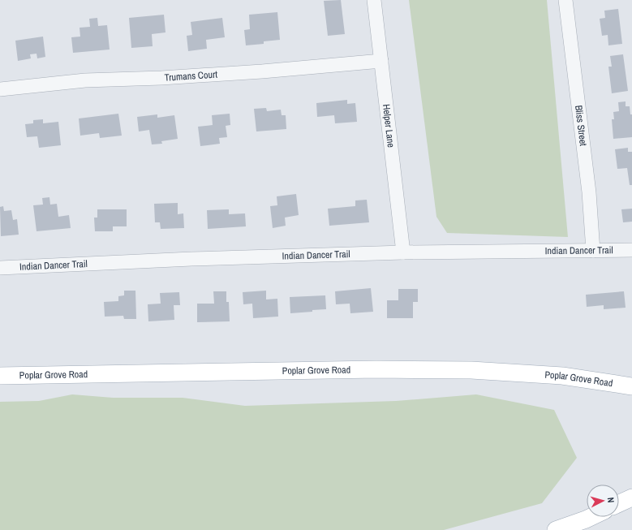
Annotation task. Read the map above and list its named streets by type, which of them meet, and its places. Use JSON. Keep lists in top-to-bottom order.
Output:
{
  "streets": {
    "main road": ["Poplar Grove Road"],
    "street": [
      "Trumans Court",
      "Bliss Street",
      "Helper Lane",
      "Indian Dancer Trail"
    ]
  },
  "crossings": [
    ["Trumans Court", "Helper Lane"],
    ["Bliss Street", "Indian Dancer Trail"],
    ["Helper Lane", "Indian Dancer Trail"]
  ],
  "north": "right"
}
